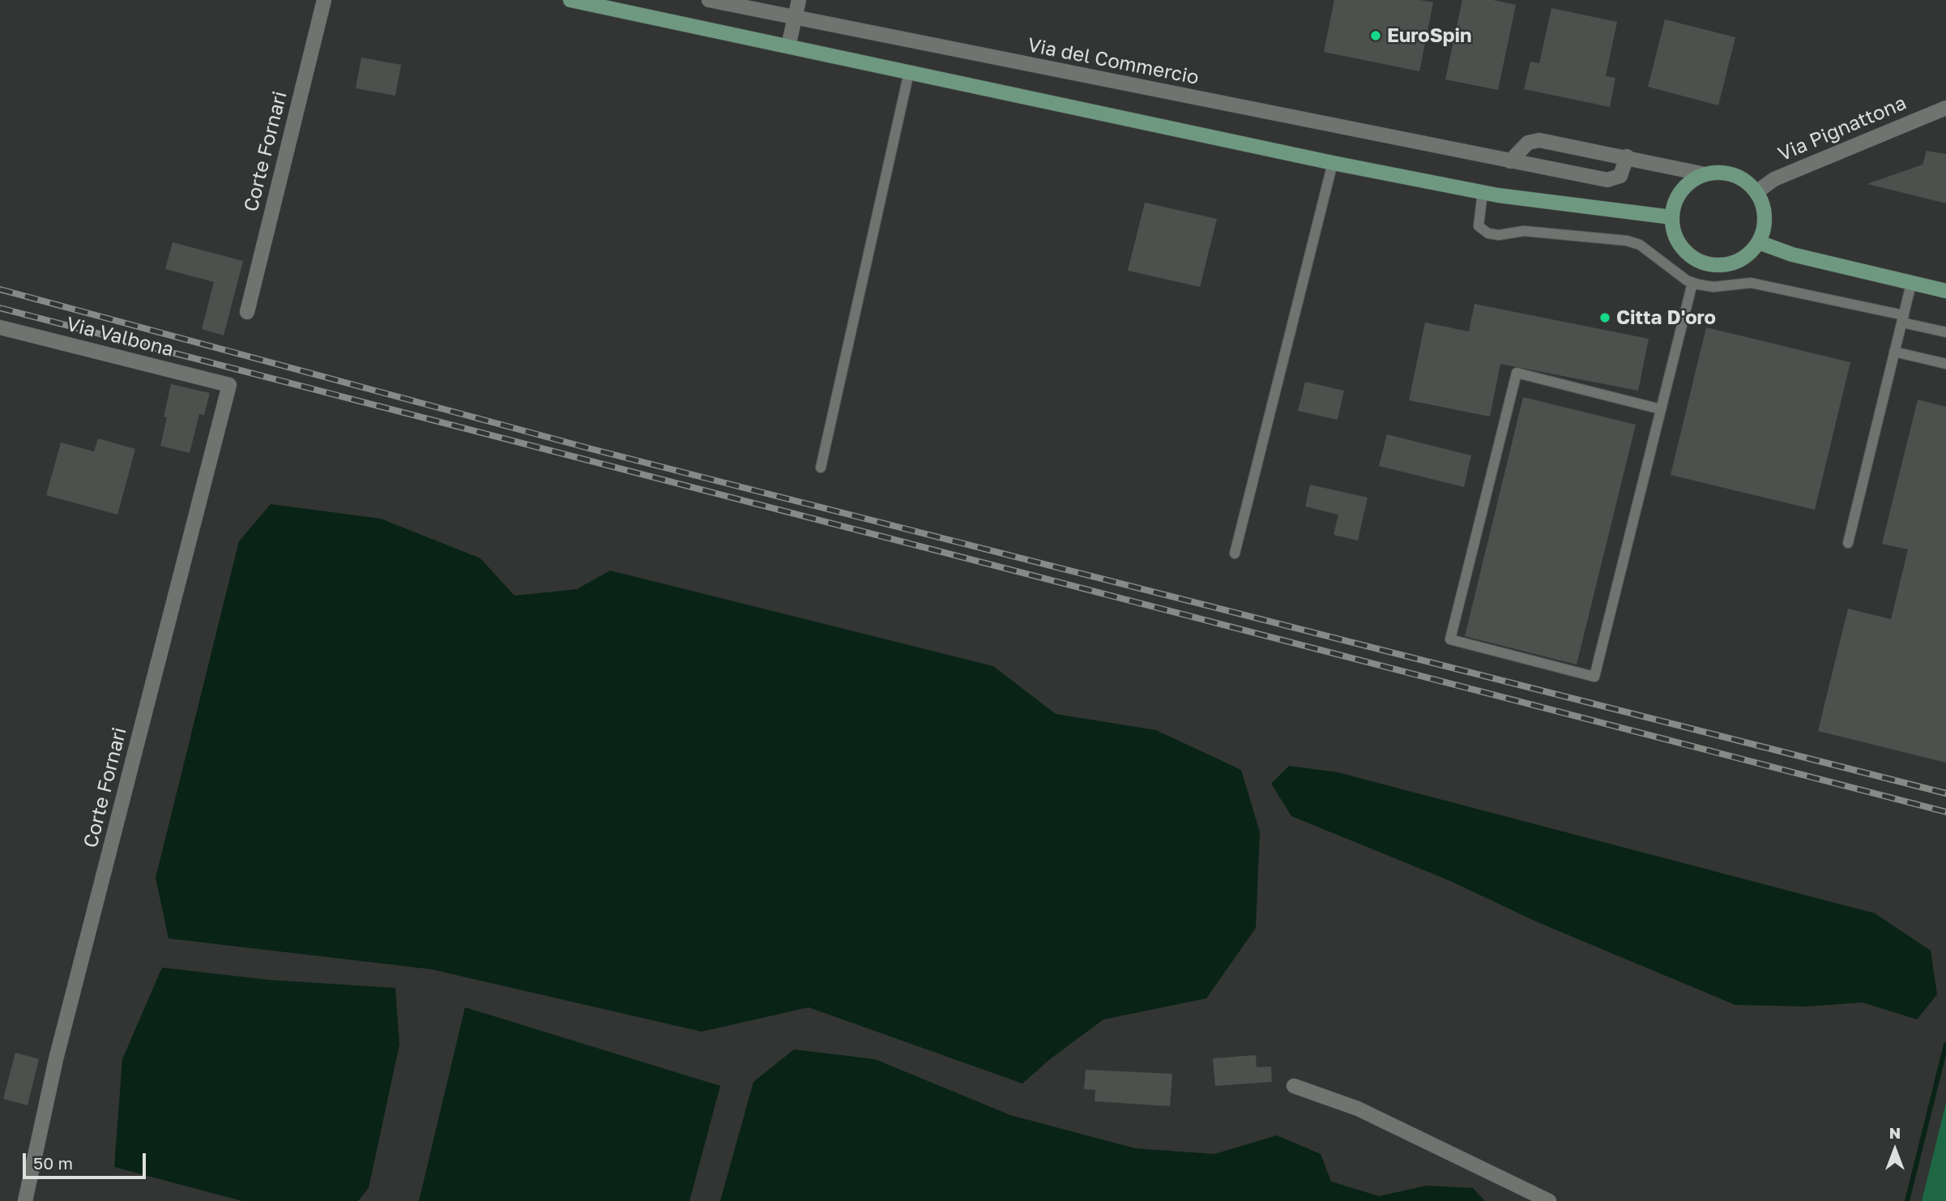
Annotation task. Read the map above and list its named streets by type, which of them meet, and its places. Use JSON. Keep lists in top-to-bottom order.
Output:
{
  "streets": {
    "street": [
      "Via del Commercio",
      "Via Pignattona",
      "Corte Fornari",
      "Via Valbona"
    ]
  },
  "crossings": [
    ["Corte Fornari", "Via Valbona"]
  ],
  "places": ["EuroSpin", "Citta D'oro"],
  "scale_bar": "50 m",
  "north": "top"
}
